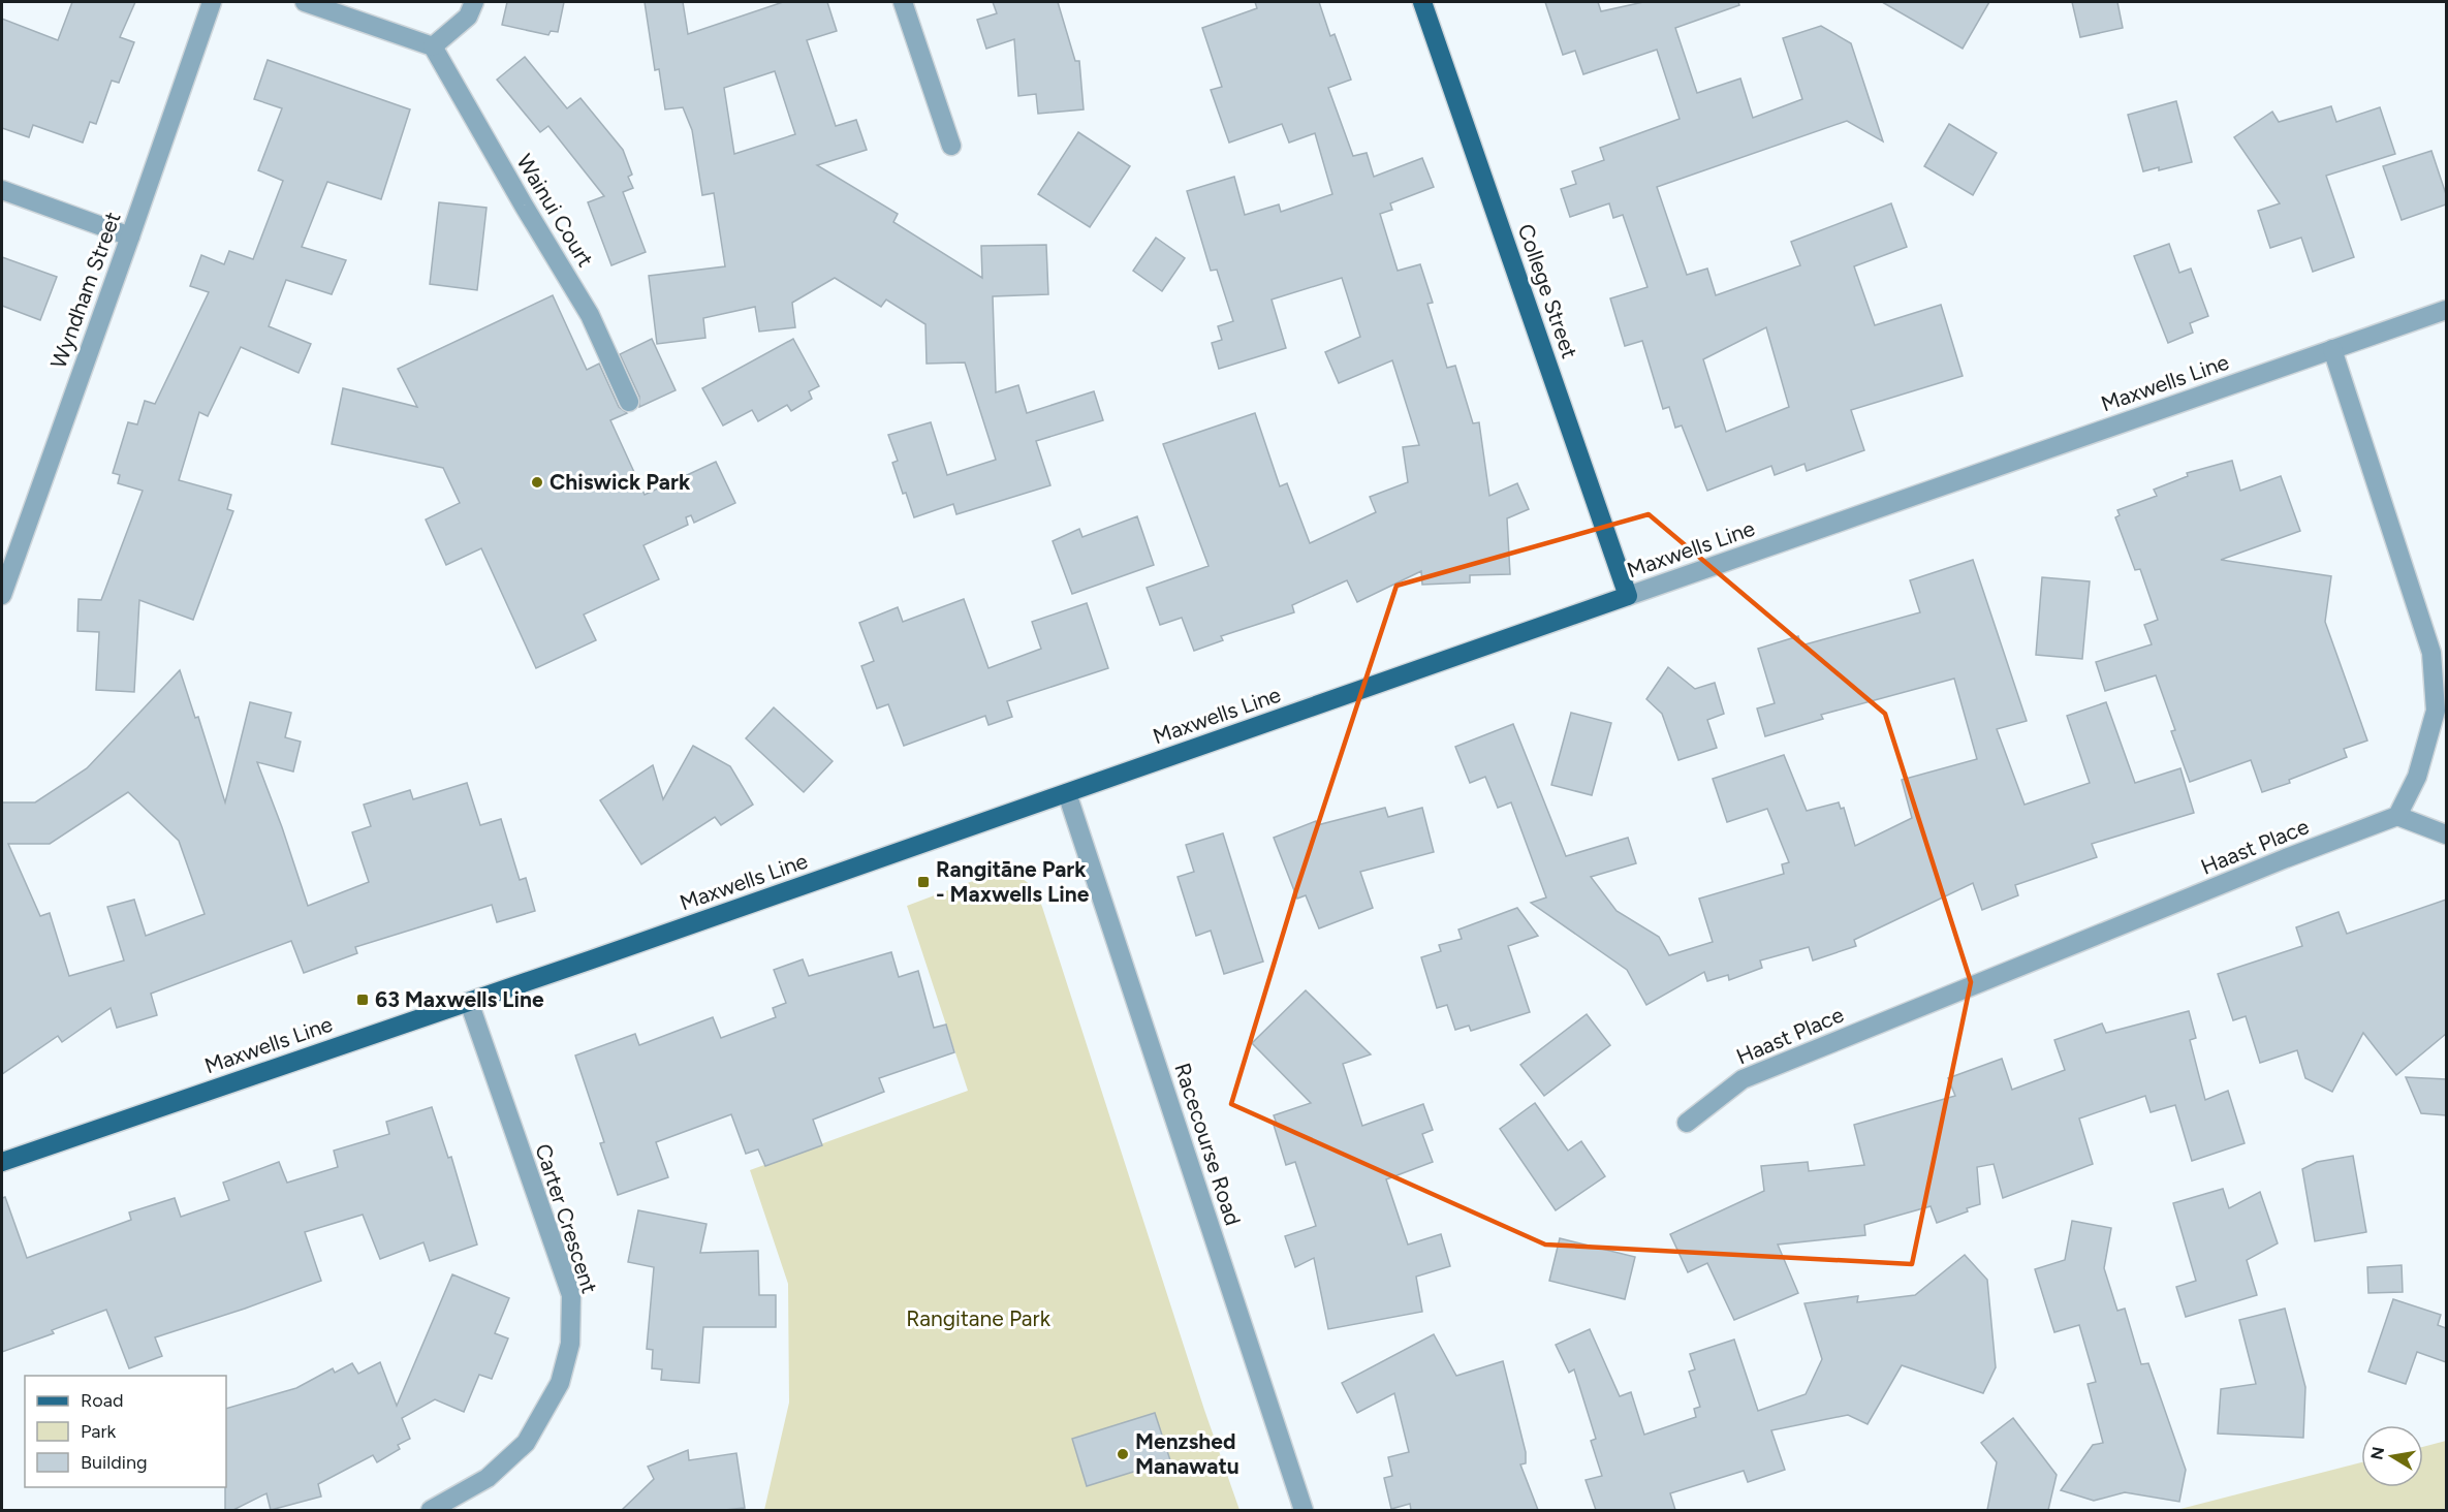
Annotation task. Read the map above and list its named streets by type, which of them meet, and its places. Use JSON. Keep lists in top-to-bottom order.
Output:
{
  "streets": {
    "main road": ["College Street", "Maxwells Line"],
    "street": [
      "Wainui Court",
      "Wyndham Street",
      "Haast Place",
      "Racecourse Road",
      "Carter Crescent"
    ]
  },
  "crossings": [
    ["College Street", "Maxwells Line"],
    ["Maxwells Line", "Racecourse Road"],
    ["Maxwells Line", "Carter Crescent"]
  ],
  "parks": ["Rangitane Park"],
  "places": {
    "other": ["Chiswick Park", "Menzshed Manawatu"],
    "transit": ["Rangitāne Park - Maxwells Line", "63 Maxwells Line"]
  },
  "legend": ["Road", "Park", "Building"],
  "north": "left"
}
